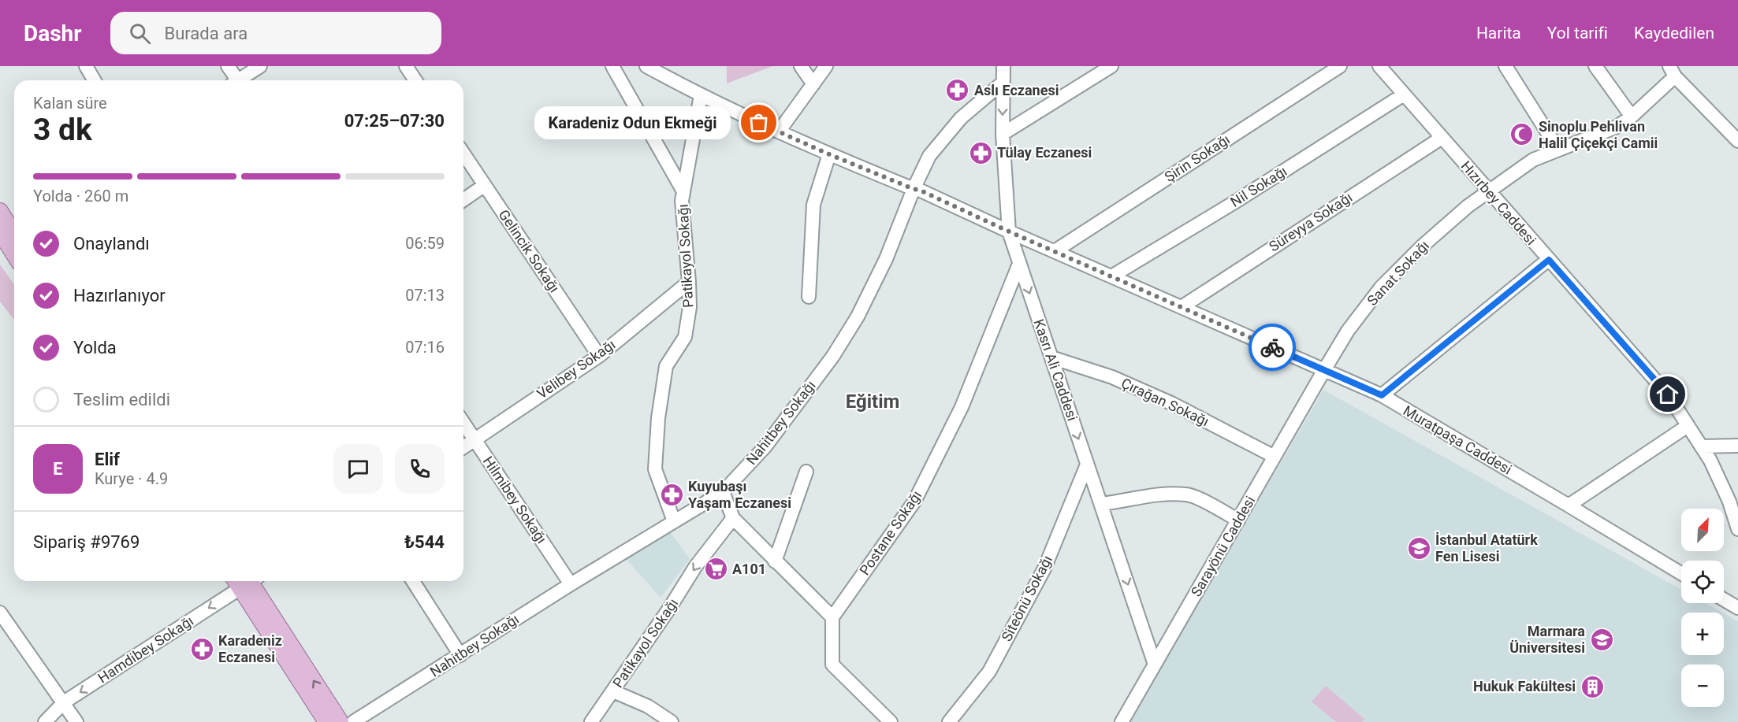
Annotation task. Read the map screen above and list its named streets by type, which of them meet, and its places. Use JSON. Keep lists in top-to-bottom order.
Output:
{
  "streets": {
    "street": [
      "Şirin Sokağı",
      "Nil Sokağı",
      "Hızırbey Caddesi",
      "Süreyya Sokağı",
      "Gelincik Sokağı",
      "Patikayol Sokağı",
      "Sanat Sokağı",
      "Velibey Sokağı",
      "Kasrı Ali Caddesi",
      "Çırağan Sokağı",
      "Nahitbey Sokağı",
      "Muratpaşa Caddesi",
      "Hilmibey Sokağı",
      "Postane Sokağı",
      "Sarayönü Caddesi",
      "Siteönü Sokağı",
      "Hamdibey Sokağı"
    ]
  },
  "crossings": [
    ["Şirin Sokağı", "Muratpaşa Caddesi"],
    ["Nil Sokağı", "Hızırbey Caddesi"],
    ["Nil Sokağı", "Muratpaşa Caddesi"],
    ["Hızırbey Caddesi", "Süreyya Sokağı"],
    ["Hızırbey Caddesi", "Sanat Sokağı"],
    ["Süreyya Sokağı", "Muratpaşa Caddesi"],
    ["Gelincik Sokağı", "Velibey Sokağı"],
    ["Patikayol Sokağı", "Velibey Sokağı"],
    ["Patikayol Sokağı", "Nahitbey Sokağı"],
    ["Patikayol Sokağı", "Muratpaşa Caddesi"],
    ["Sanat Sokağı", "Muratpaşa Caddesi"],
    ["Sanat Sokağı", "Sarayönü Caddesi"],
    ["Velibey Sokağı", "Hilmibey Sokağı"],
    ["Kasrı Ali Caddesi", "Çırağan Sokağı"],
    ["Kasrı Ali Caddesi", "Nahitbey Sokağı"],
    ["Kasrı Ali Caddesi", "Muratpaşa Caddesi"],
    ["Kasrı Ali Caddesi", "Postane Sokağı"],
    ["Kasrı Ali Caddesi", "Sarayönü Caddesi"],
    ["Kasrı Ali Caddesi", "Siteönü Sokağı"],
    ["Çırağan Sokağı", "Sarayönü Caddesi"],
    ["Nahitbey Sokağı", "Muratpaşa Caddesi"],
    ["Nahitbey Sokağı", "Hilmibey Sokağı"],
    ["Muratpaşa Caddesi", "Sarayönü Caddesi"]
  ],
  "one_way": ["Kasrı Ali Caddesi", "Hamdibey Sokağı"],
  "districts": ["Eğitim"],
  "places": {
    "pharmacy": [
      "Aslı Eczanesi",
      "Tülay Eczanesi",
      "Kuyubaşı Yaşam Eczanesi",
      "Karadeniz Eczanesi"
    ],
    "other": ["Karadeniz Odun Ekmeği"],
    "mosque": ["Sinoplu Pehlivan Halil Çiçekçi Camii"],
    "school or university": ["İstanbul Atatürk Fen Lisesi", "Marmara Üniversitesi"],
    "supermarket": ["A101"],
    "building": ["Hukuk Fakültesi"]
  },
  "north": "top right",
  "page": {
    "header": "Dashr",
    "search": "Burada ara",
    "nav": ["Harita", "Yol tarifi", "Kaydedilen"],
    "heading": ["3 dk", "Kalan süre", "07:25–07:30"],
    "panel": [
      "Elif",
      "Kurye · 4.9",
      "Sipariş #9769",
      "₺544"
    ],
    "bubble": "Karadeniz Odun Ekmeği",
    "bar": "Yolda · 260 m",
    "list": [
      ["Onaylandı", "06:59"],
      ["Hazırlanıyor", "07:13"],
      ["Yolda", "07:16"],
      "Teslim edildi"
    ],
    "round": "E",
    "map_buttons": ["+", "−"]
  }
}
